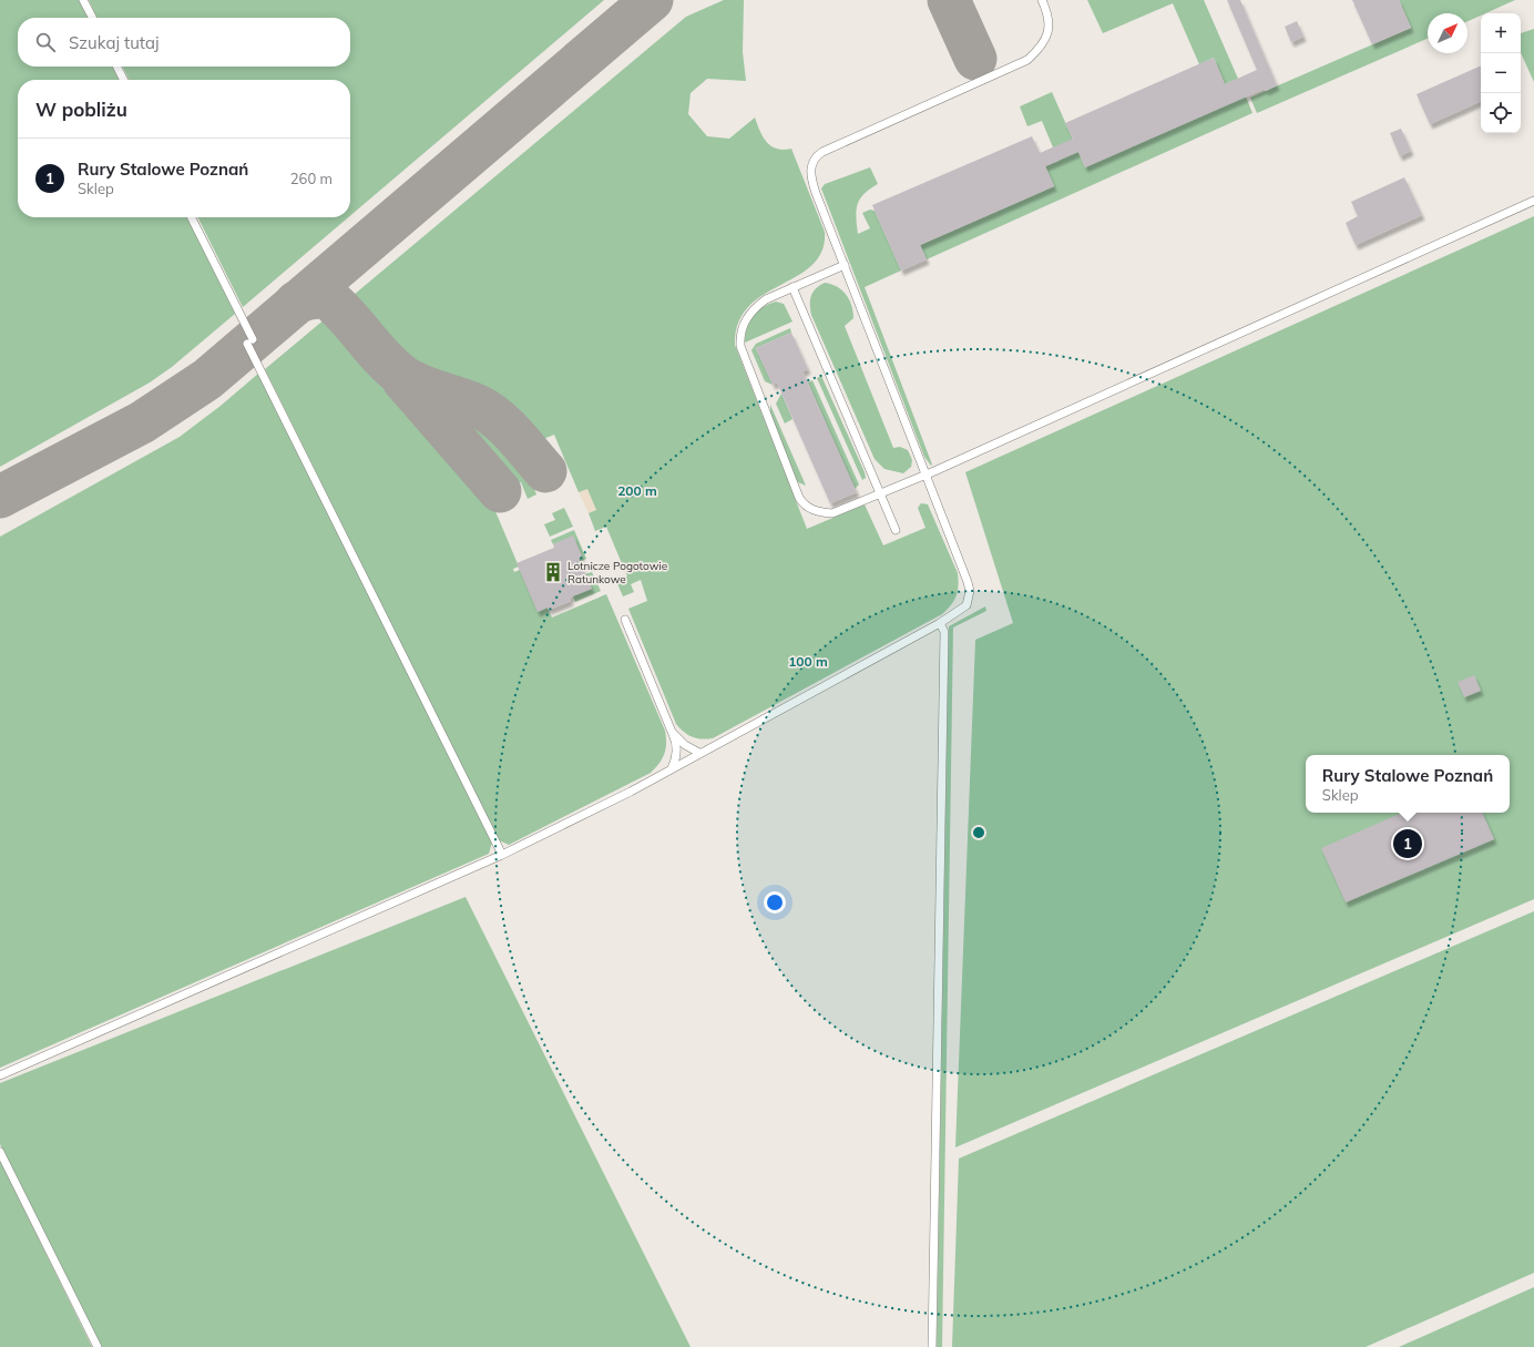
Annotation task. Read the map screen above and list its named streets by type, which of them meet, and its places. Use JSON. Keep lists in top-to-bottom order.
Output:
{
  "places": {
    "building": ["Lotnicze Pogotowie Ratunkowe"]
  },
  "north": "top right",
  "page": {
    "map_buttons": ["+", "−"],
    "search": "Szukaj tutaj",
    "heading": "W pobliżu",
    "list": [
      {
        "mark": "1",
        "name": "Rury Stalowe Poznań",
        "note": "Sklep",
        "value": "260 m"
      }
    ],
    "popup": ["Rury Stalowe Poznań", "Sklep"],
    "pins": "1"
  },
  "rings": ["200 m", "100 m"]
}
